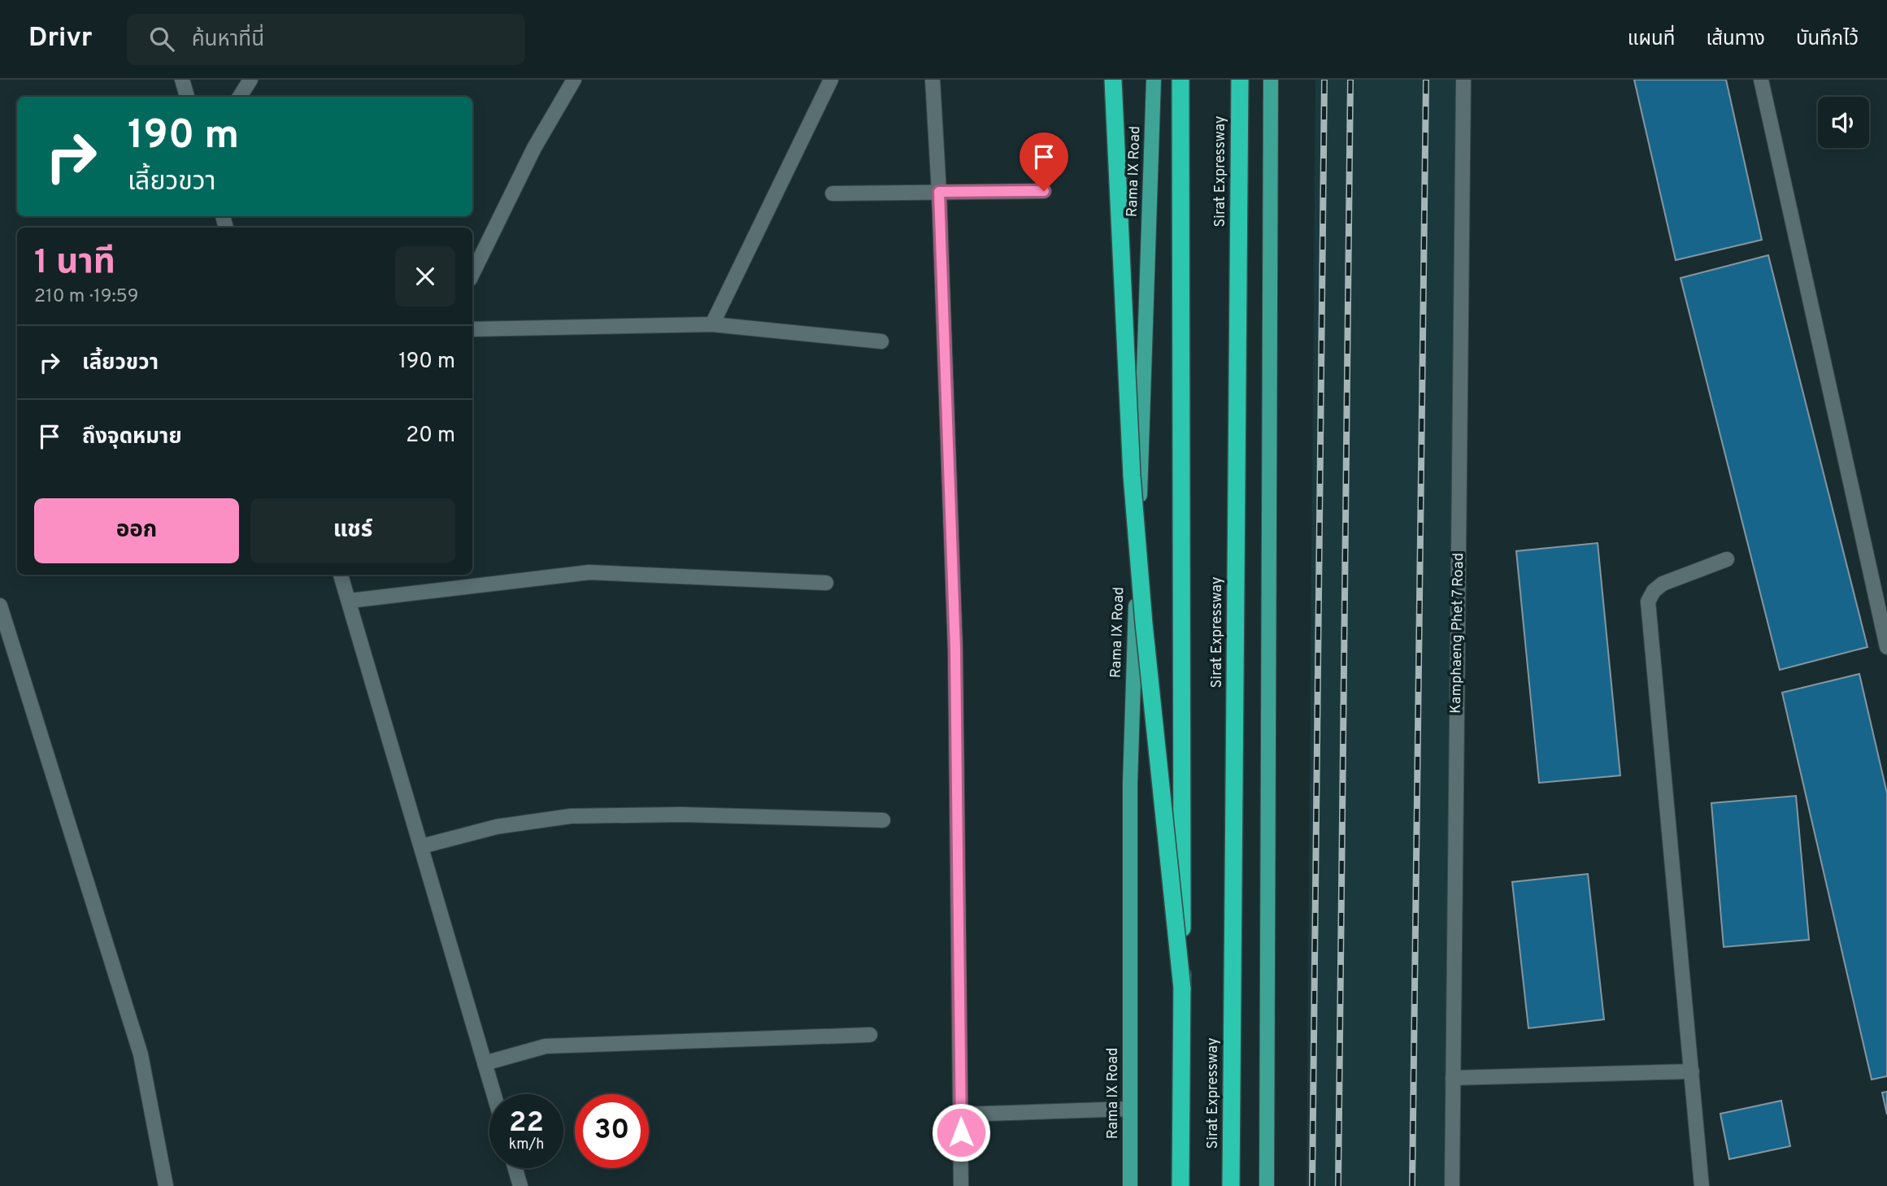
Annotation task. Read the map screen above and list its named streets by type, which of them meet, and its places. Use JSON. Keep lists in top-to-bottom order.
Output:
{
  "streets": {
    "highway": ["Sirat Expressway"],
    "main road": ["Rama IX Road"],
    "street": ["Kamphaeng Phet 7 Road"]
  },
  "page": {
    "header": "Drivr",
    "search": "ค้นหาที่นี่",
    "nav": ["แผนที่", "เส้นทาง", "บันทึกไว้"],
    "turn": ["190 m", "เลี้ยวขวา"],
    "heading": ["1 นาที", "210 m · 19:59"],
    "list": [
      {
        "name": "เลี้ยวขวา",
        "value": "190 m"
      },
      {
        "name": "ถึงจุดหมาย",
        "value": "20 m"
      }
    ],
    "buttons": ["ออก", "แชร์"],
    "speed": "22 km/h",
    "limit": "30"
  }
}
